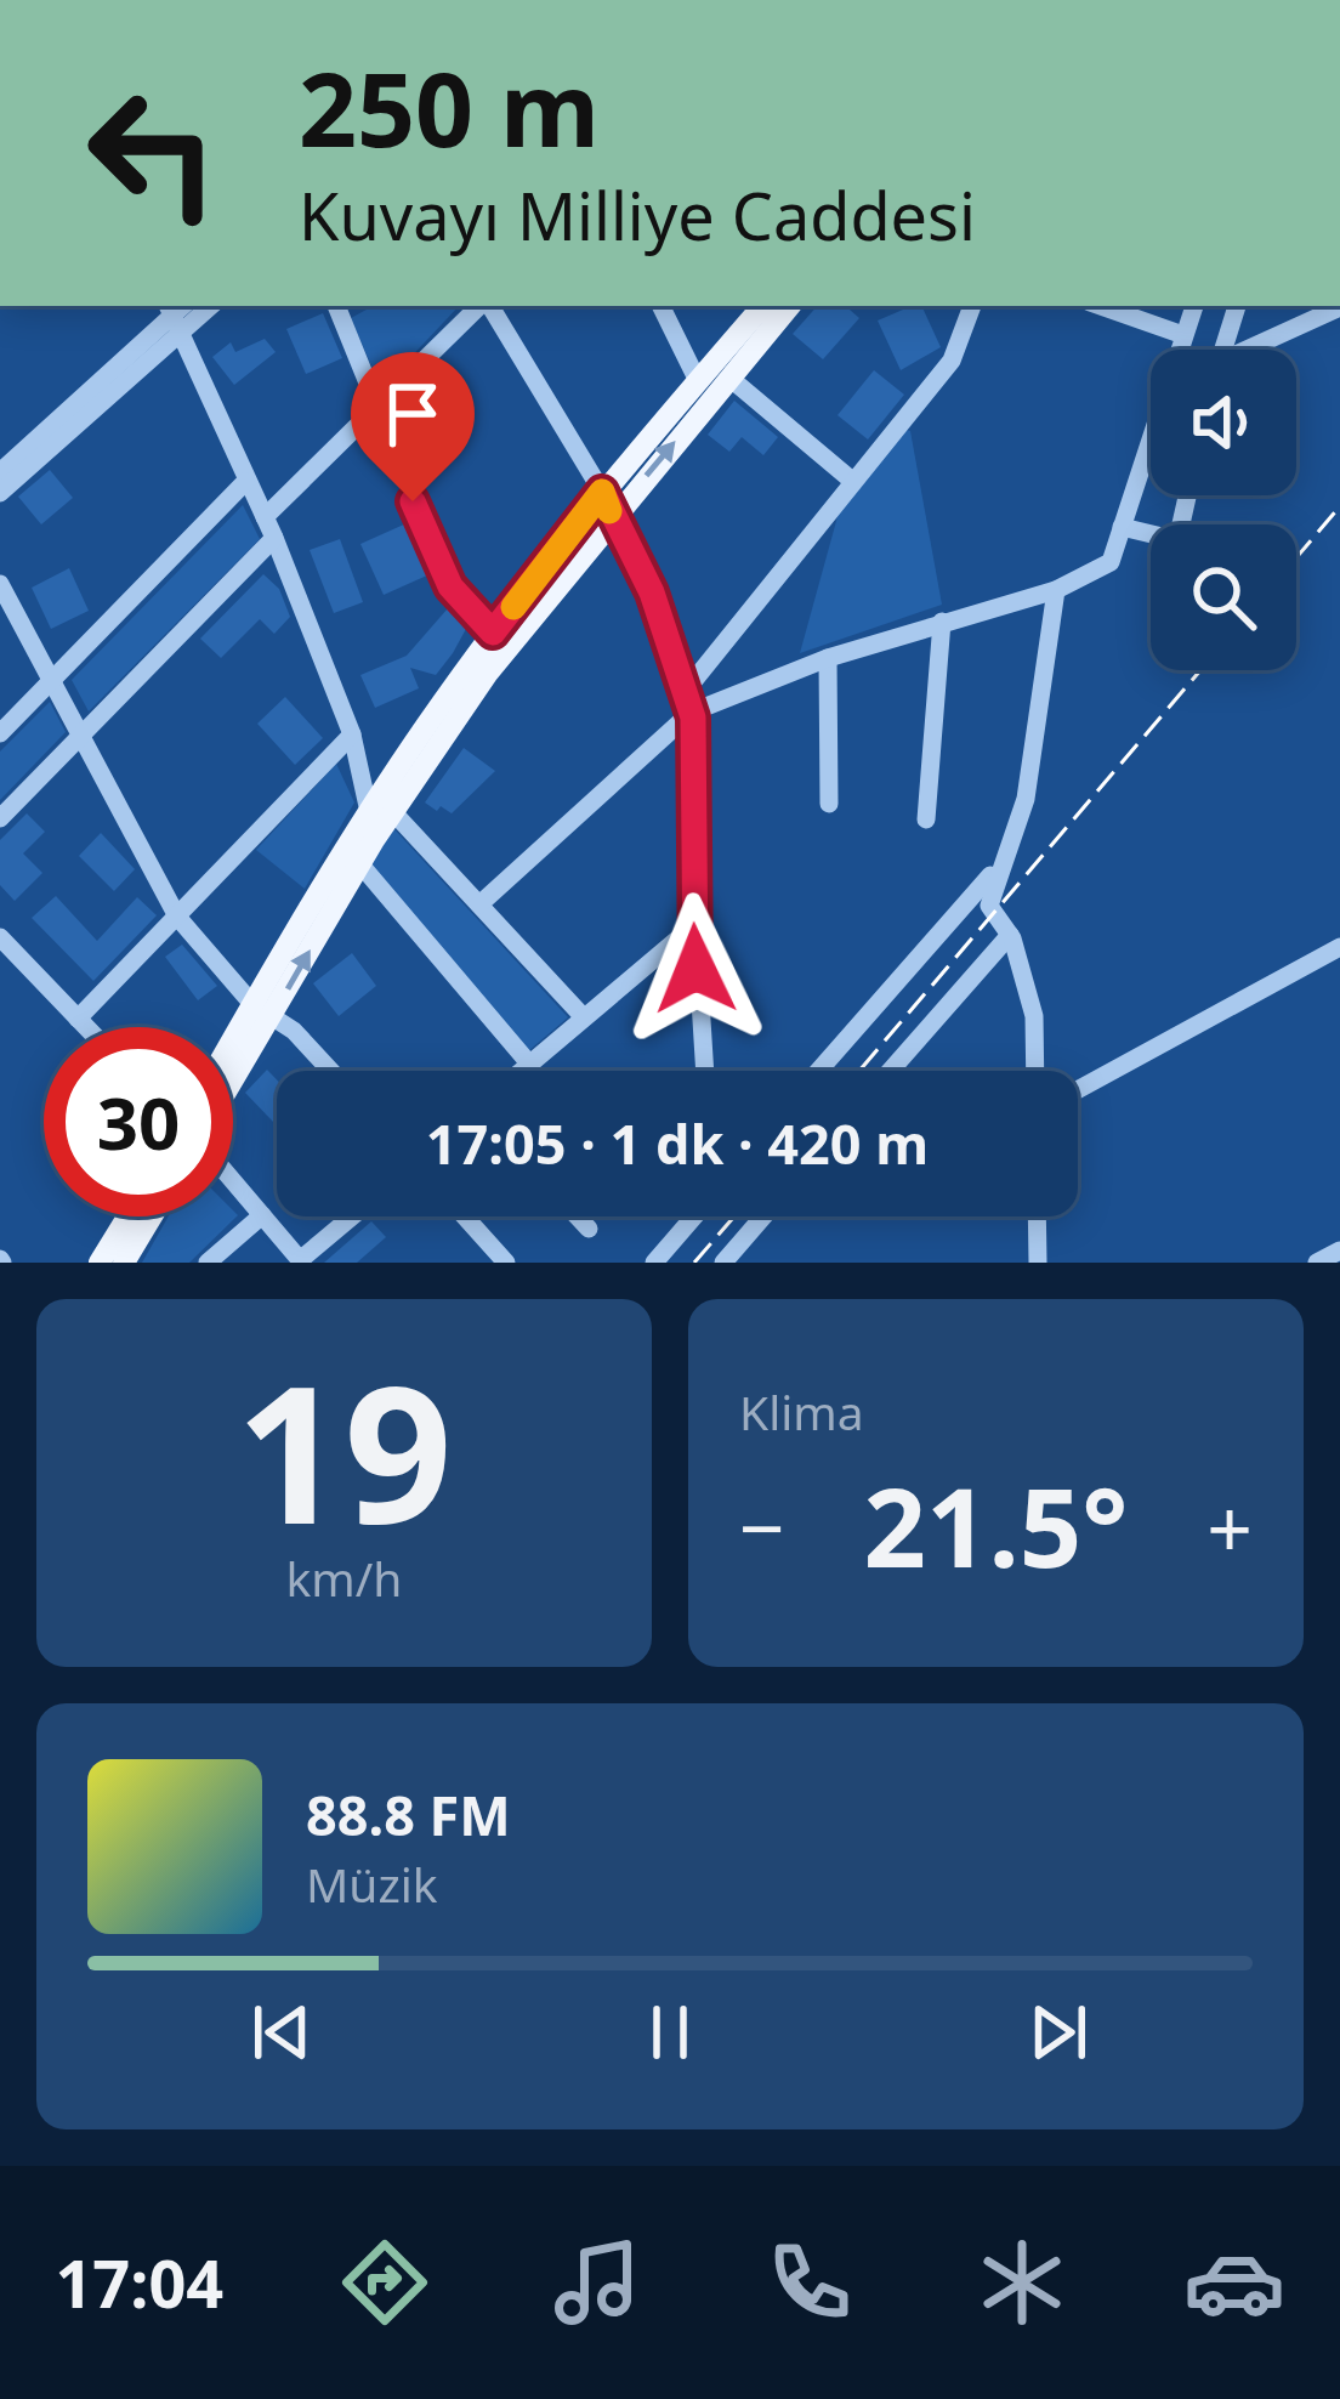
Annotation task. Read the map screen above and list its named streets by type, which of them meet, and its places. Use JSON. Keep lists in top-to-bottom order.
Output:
{
  "page": {
    "turn": ["250 m", "Kuvayı Milliye Caddesi"],
    "limit": "30",
    "trip": "17:05 · 1 dk · 420 m",
    "tile": [
      ["19", "km/h"],
      "Klima"
    ],
    "heat": ["−", "21.5°", "+"],
    "song": ["88.8 FM", "Müzik"],
    "tabs": "17:04"
  }
}
